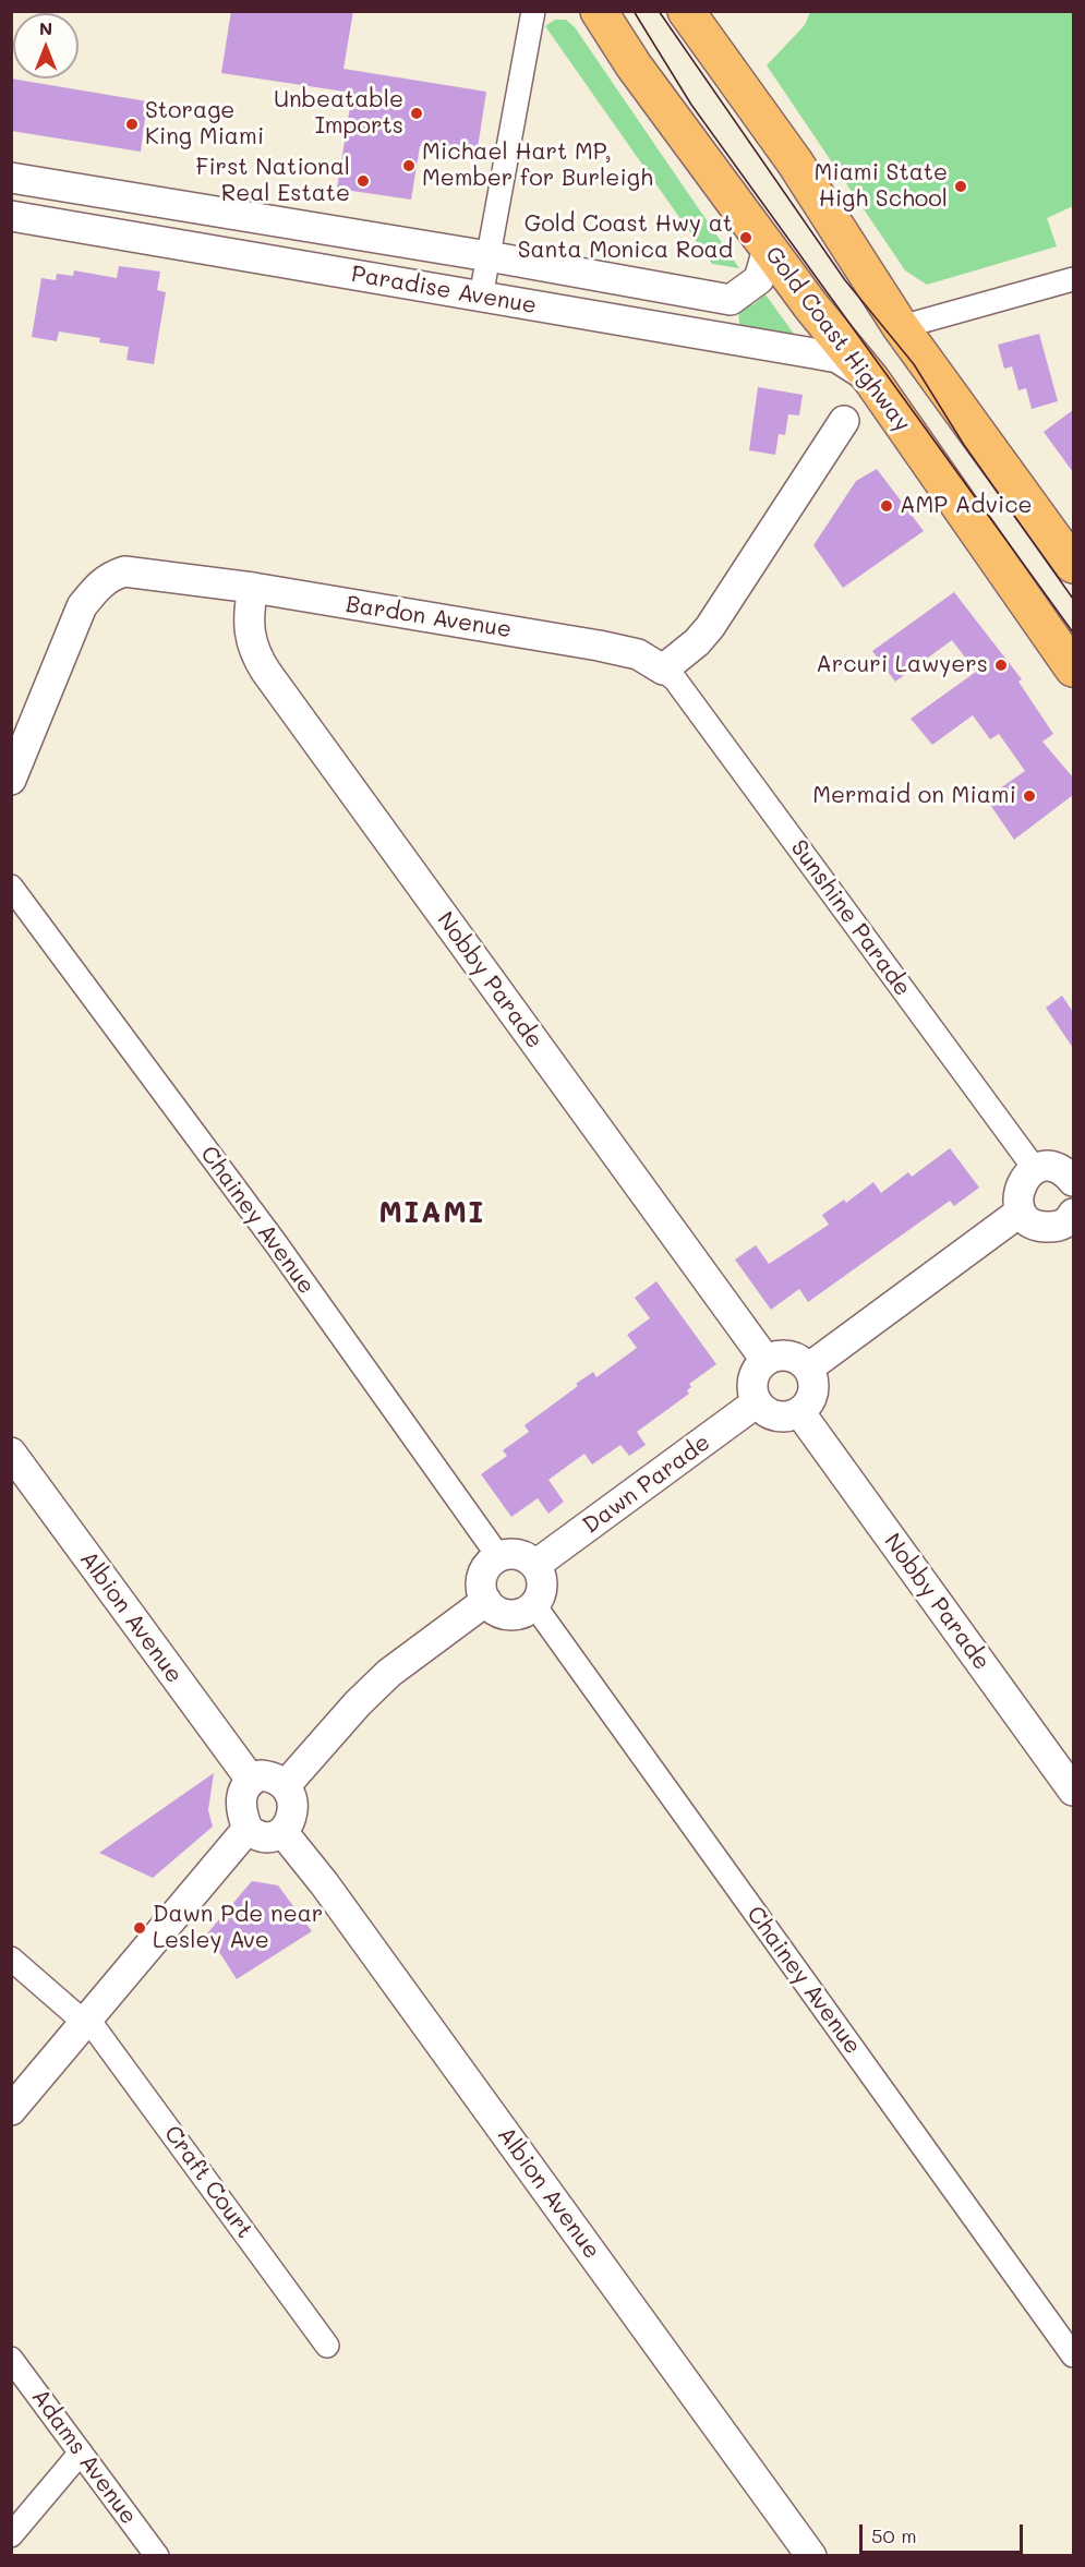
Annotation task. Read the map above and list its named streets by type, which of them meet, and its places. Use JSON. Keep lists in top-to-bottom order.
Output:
{
  "streets": {
    "highway": ["Gold Coast Highway"],
    "street": [
      "Paradise Avenue",
      "Bardon Avenue",
      "Sunshine Parade",
      "Nobby Parade",
      "Chainey Avenue",
      "Dawn Parade",
      "Albion Avenue",
      "Craft Court",
      "Adams Avenue"
    ]
  },
  "crossings": [
    ["Paradise Avenue", "Gold Coast Highway"],
    ["Bardon Avenue", "Sunshine Parade"],
    ["Bardon Avenue", "Nobby Parade"],
    ["Nobby Parade", "Dawn Parade"],
    ["Chainey Avenue", "Dawn Parade"]
  ],
  "districts": ["MIAMI"],
  "places": [
    "Unbeatable Imports",
    "Storage King Miami",
    "Michael Hart MP, Member for Burleigh",
    "First National Real Estate",
    "Miami State High School",
    "Gold Coast Hwy at Santa Monica Road",
    "AMP Advice",
    "Arcuri Lawyers",
    "Mermaid on Miami",
    "Dawn Pde near Lesley Ave"
  ],
  "scale_bar": "50 m",
  "north": "top"
}
